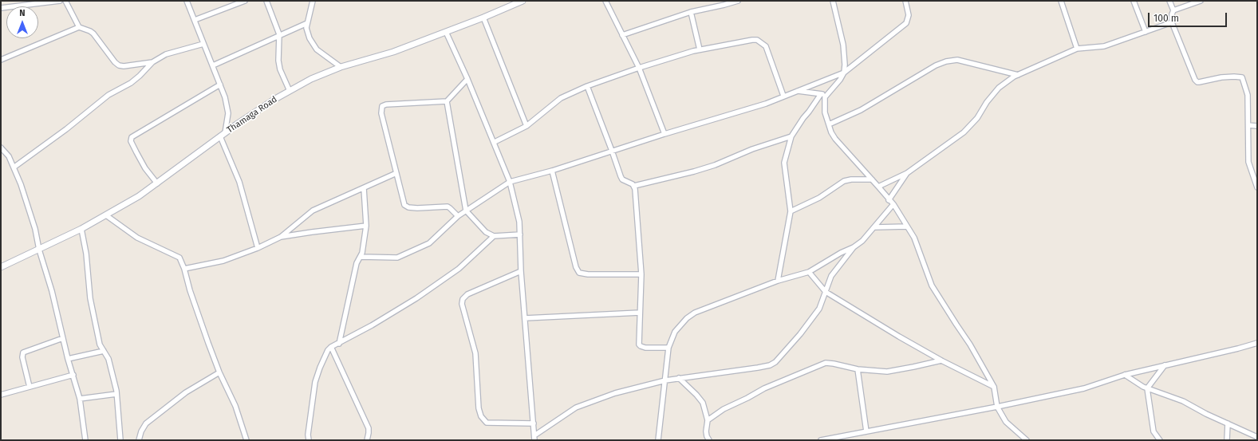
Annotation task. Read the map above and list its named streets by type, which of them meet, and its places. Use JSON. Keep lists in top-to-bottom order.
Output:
{
  "streets": {
    "main road": ["Thamaga Road"]
  },
  "scale_bar": "100 m",
  "north": "top"
}
